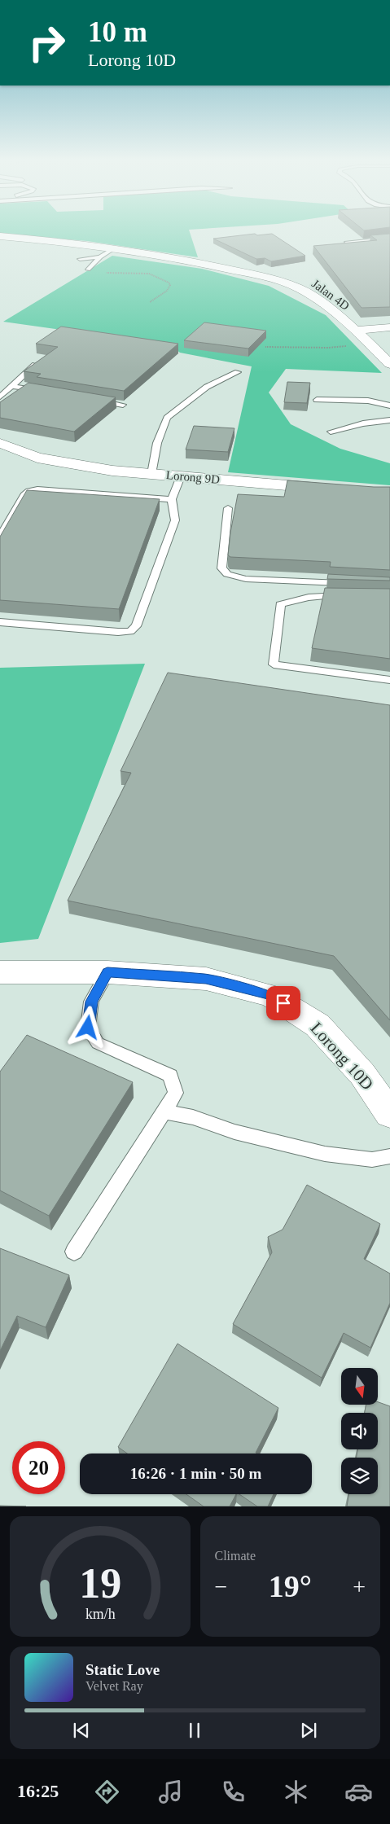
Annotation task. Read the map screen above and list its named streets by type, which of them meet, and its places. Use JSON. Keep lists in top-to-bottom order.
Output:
{
  "streets": {
    "street": ["Jalan 4D", "Lorong 9D", "Lorong 10D"]
  },
  "north": "bottom",
  "page": {
    "turn": ["10 m", "Lorong 10D"],
    "limit": "20",
    "trip": "16:26 · 1 min · 50 m",
    "tile": "Climate",
    "heat": ["−", "19°", "+"],
    "song": ["Static Love", "Velvet Ray"],
    "tabs": "16:25",
    "gauge": ["19", "km/h"]
  }
}
